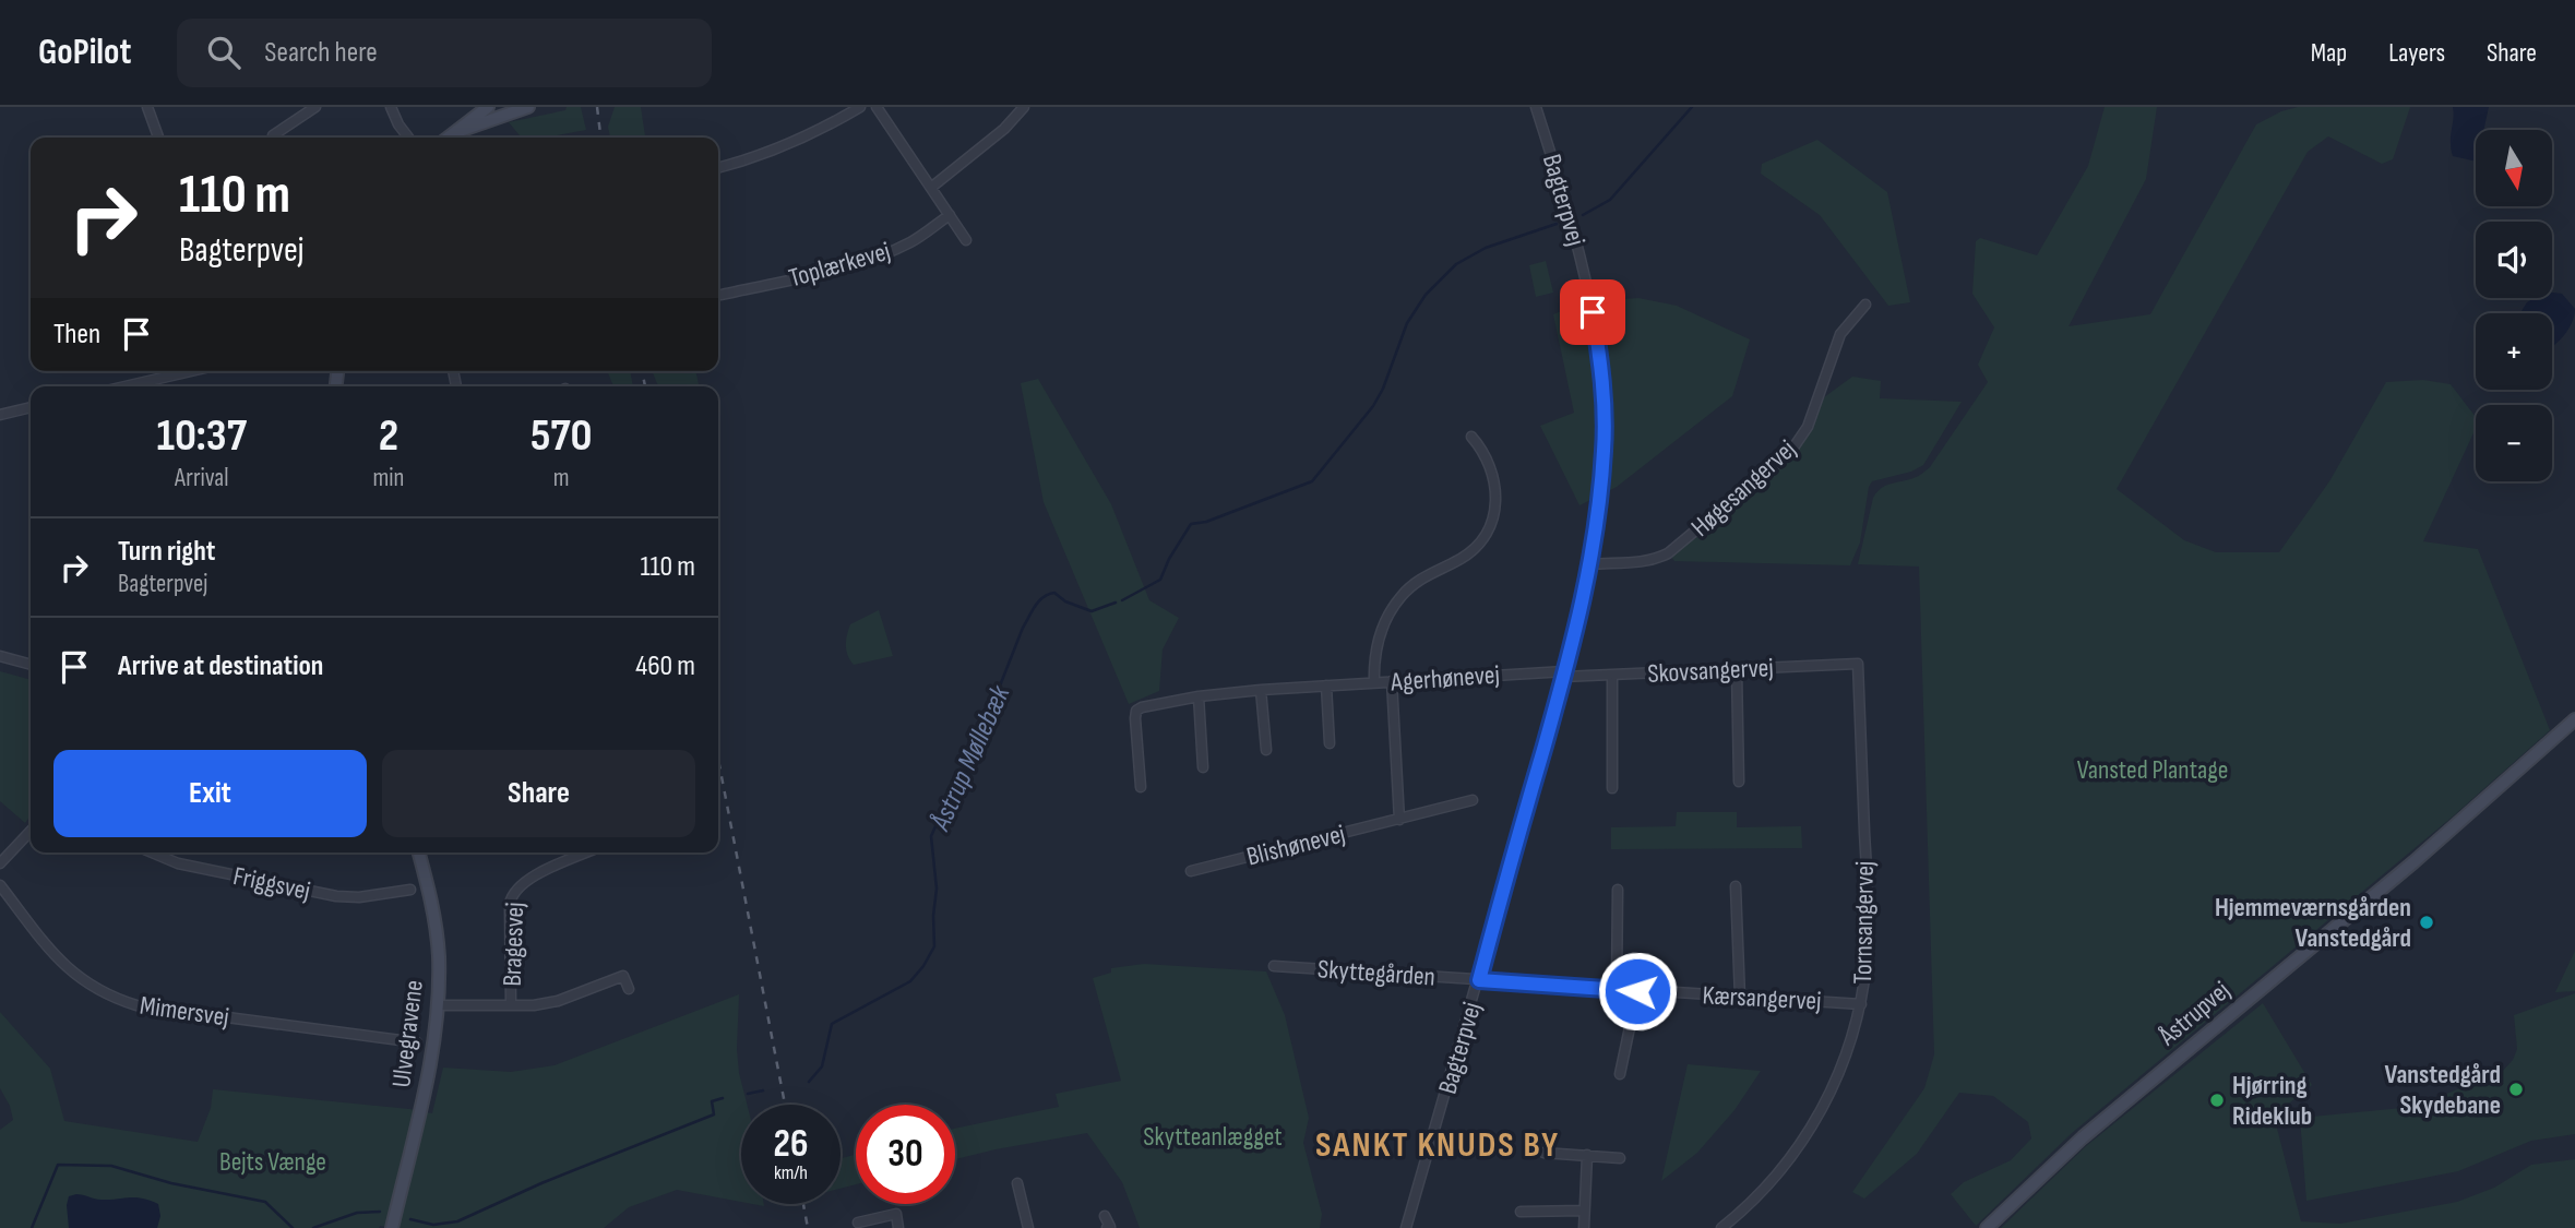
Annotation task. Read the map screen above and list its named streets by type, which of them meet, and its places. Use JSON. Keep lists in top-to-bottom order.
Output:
{
  "streets": {
    "street": [
      "Bagterpvej",
      "Toplærkevej",
      "Høgesangervej",
      "Skovsangervej",
      "Agerhønevej",
      "Blishønevej",
      "Friggsvej",
      "Tornsangervej",
      "Bragesvej",
      "Skyttegården",
      "Kærsangervej",
      "Mimersvej",
      "Åstrupvej",
      "Ulvegravene"
    ]
  },
  "crossings": [
    ["Bagterpvej", "Høgesangervej"],
    ["Bagterpvej", "Skovsangervej"],
    ["Bagterpvej", "Agerhønevej"],
    ["Bagterpvej", "Skyttegården"],
    ["Bagterpvej", "Kærsangervej"],
    ["Skovsangervej", "Agerhønevej"],
    ["Skovsangervej", "Tornsangervej"],
    ["Tornsangervej", "Kærsangervej"],
    ["Skyttegården", "Kærsangervej"]
  ],
  "districts": ["SANKT KNUDS BY"],
  "water": ["Åstrup Møllebæk"],
  "parks": ["Vansted Plantage", "Skytteanlægget", "Bejts Vænge"],
  "places": ["Hjemmeværnsgården Vanstedgård", "Vanstedgård Skydebane", "Hjørring Rideklub"],
  "north": "bottom",
  "page": {
    "header": "GoPilot",
    "search": "Search here",
    "nav": ["Map", "Layers", "Share"],
    "map_buttons": ["+", "−"],
    "turn": ["110 m", "Bagterpvej"],
    "then": "Then",
    "eta": [
      "10:37",
      "Arrival",
      "2",
      "min",
      "570",
      "m"
    ],
    "list": [
      {
        "name": "Turn right",
        "note": "Bagterpvej",
        "value": "110 m"
      },
      {
        "name": "Arrive at destination",
        "value": "460 m"
      }
    ],
    "buttons": ["Exit", "Share"],
    "speed": "26 km/h",
    "limit": "30"
  }
}
